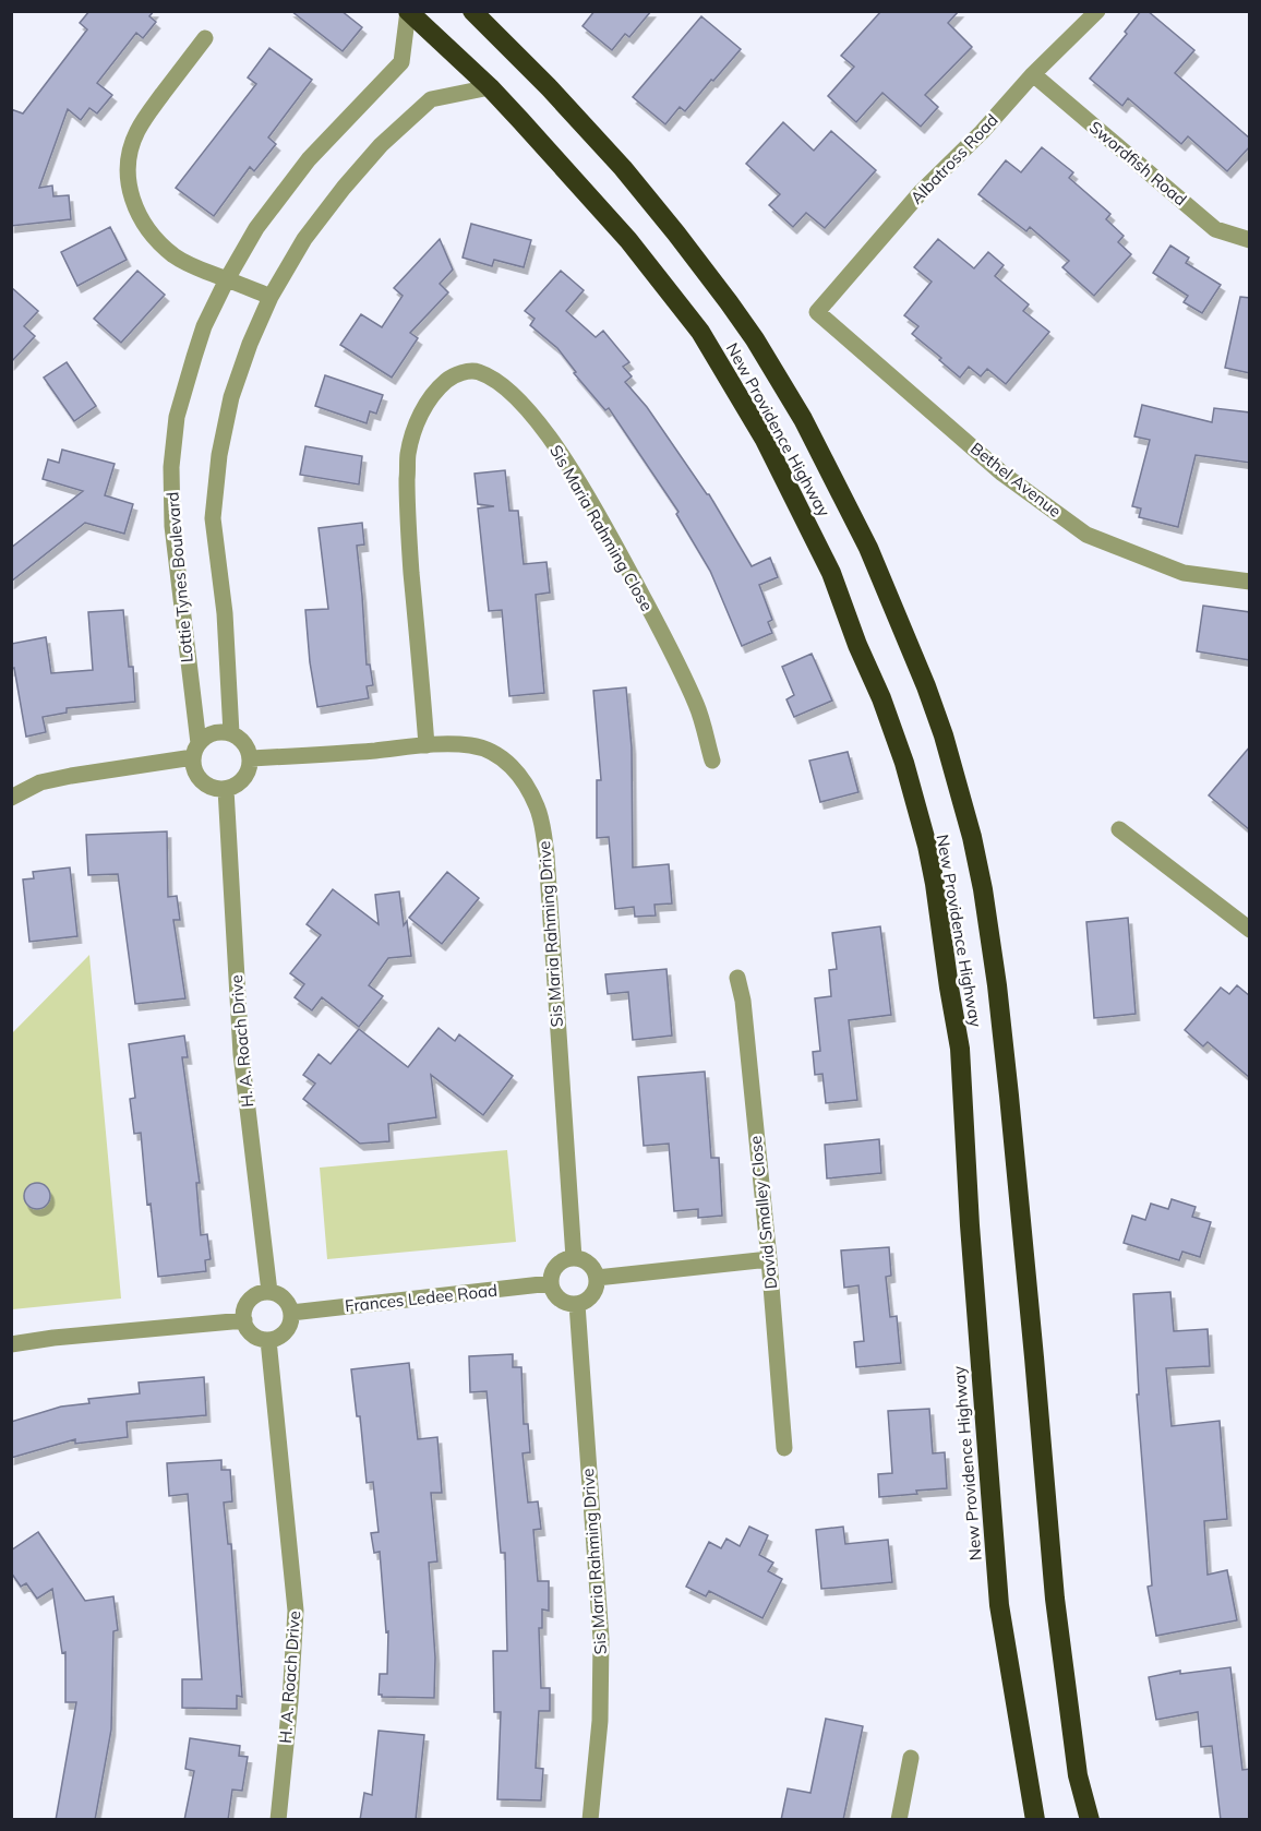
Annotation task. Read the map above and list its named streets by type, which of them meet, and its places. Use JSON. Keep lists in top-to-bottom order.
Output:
{
  "streets": {
    "highway": ["New Providence Highway"],
    "street": [
      "Albatross Road",
      "Swordfish Road",
      "Bethel Avenue",
      "Sis Maria Rahming Close",
      "Lottie Tynes Boulevard",
      "Sis Maria Rahming Drive",
      "H. A. Roach Drive",
      "David Smalley Close",
      "Frances Ledee Road"
    ]
  },
  "crossings": [
    ["Albatross Road", "Swordfish Road"],
    ["Albatross Road", "Bethel Avenue"],
    ["New Providence Highway", "Lottie Tynes Boulevard"],
    ["Sis Maria Rahming Close", "Sis Maria Rahming Drive"],
    ["Lottie Tynes Boulevard", "Sis Maria Rahming Drive"],
    ["Lottie Tynes Boulevard", "H. A. Roach Drive"],
    ["Sis Maria Rahming Drive", "H. A. Roach Drive"],
    ["Sis Maria Rahming Drive", "Frances Ledee Road"],
    ["H. A. Roach Drive", "Frances Ledee Road"]
  ]
}
